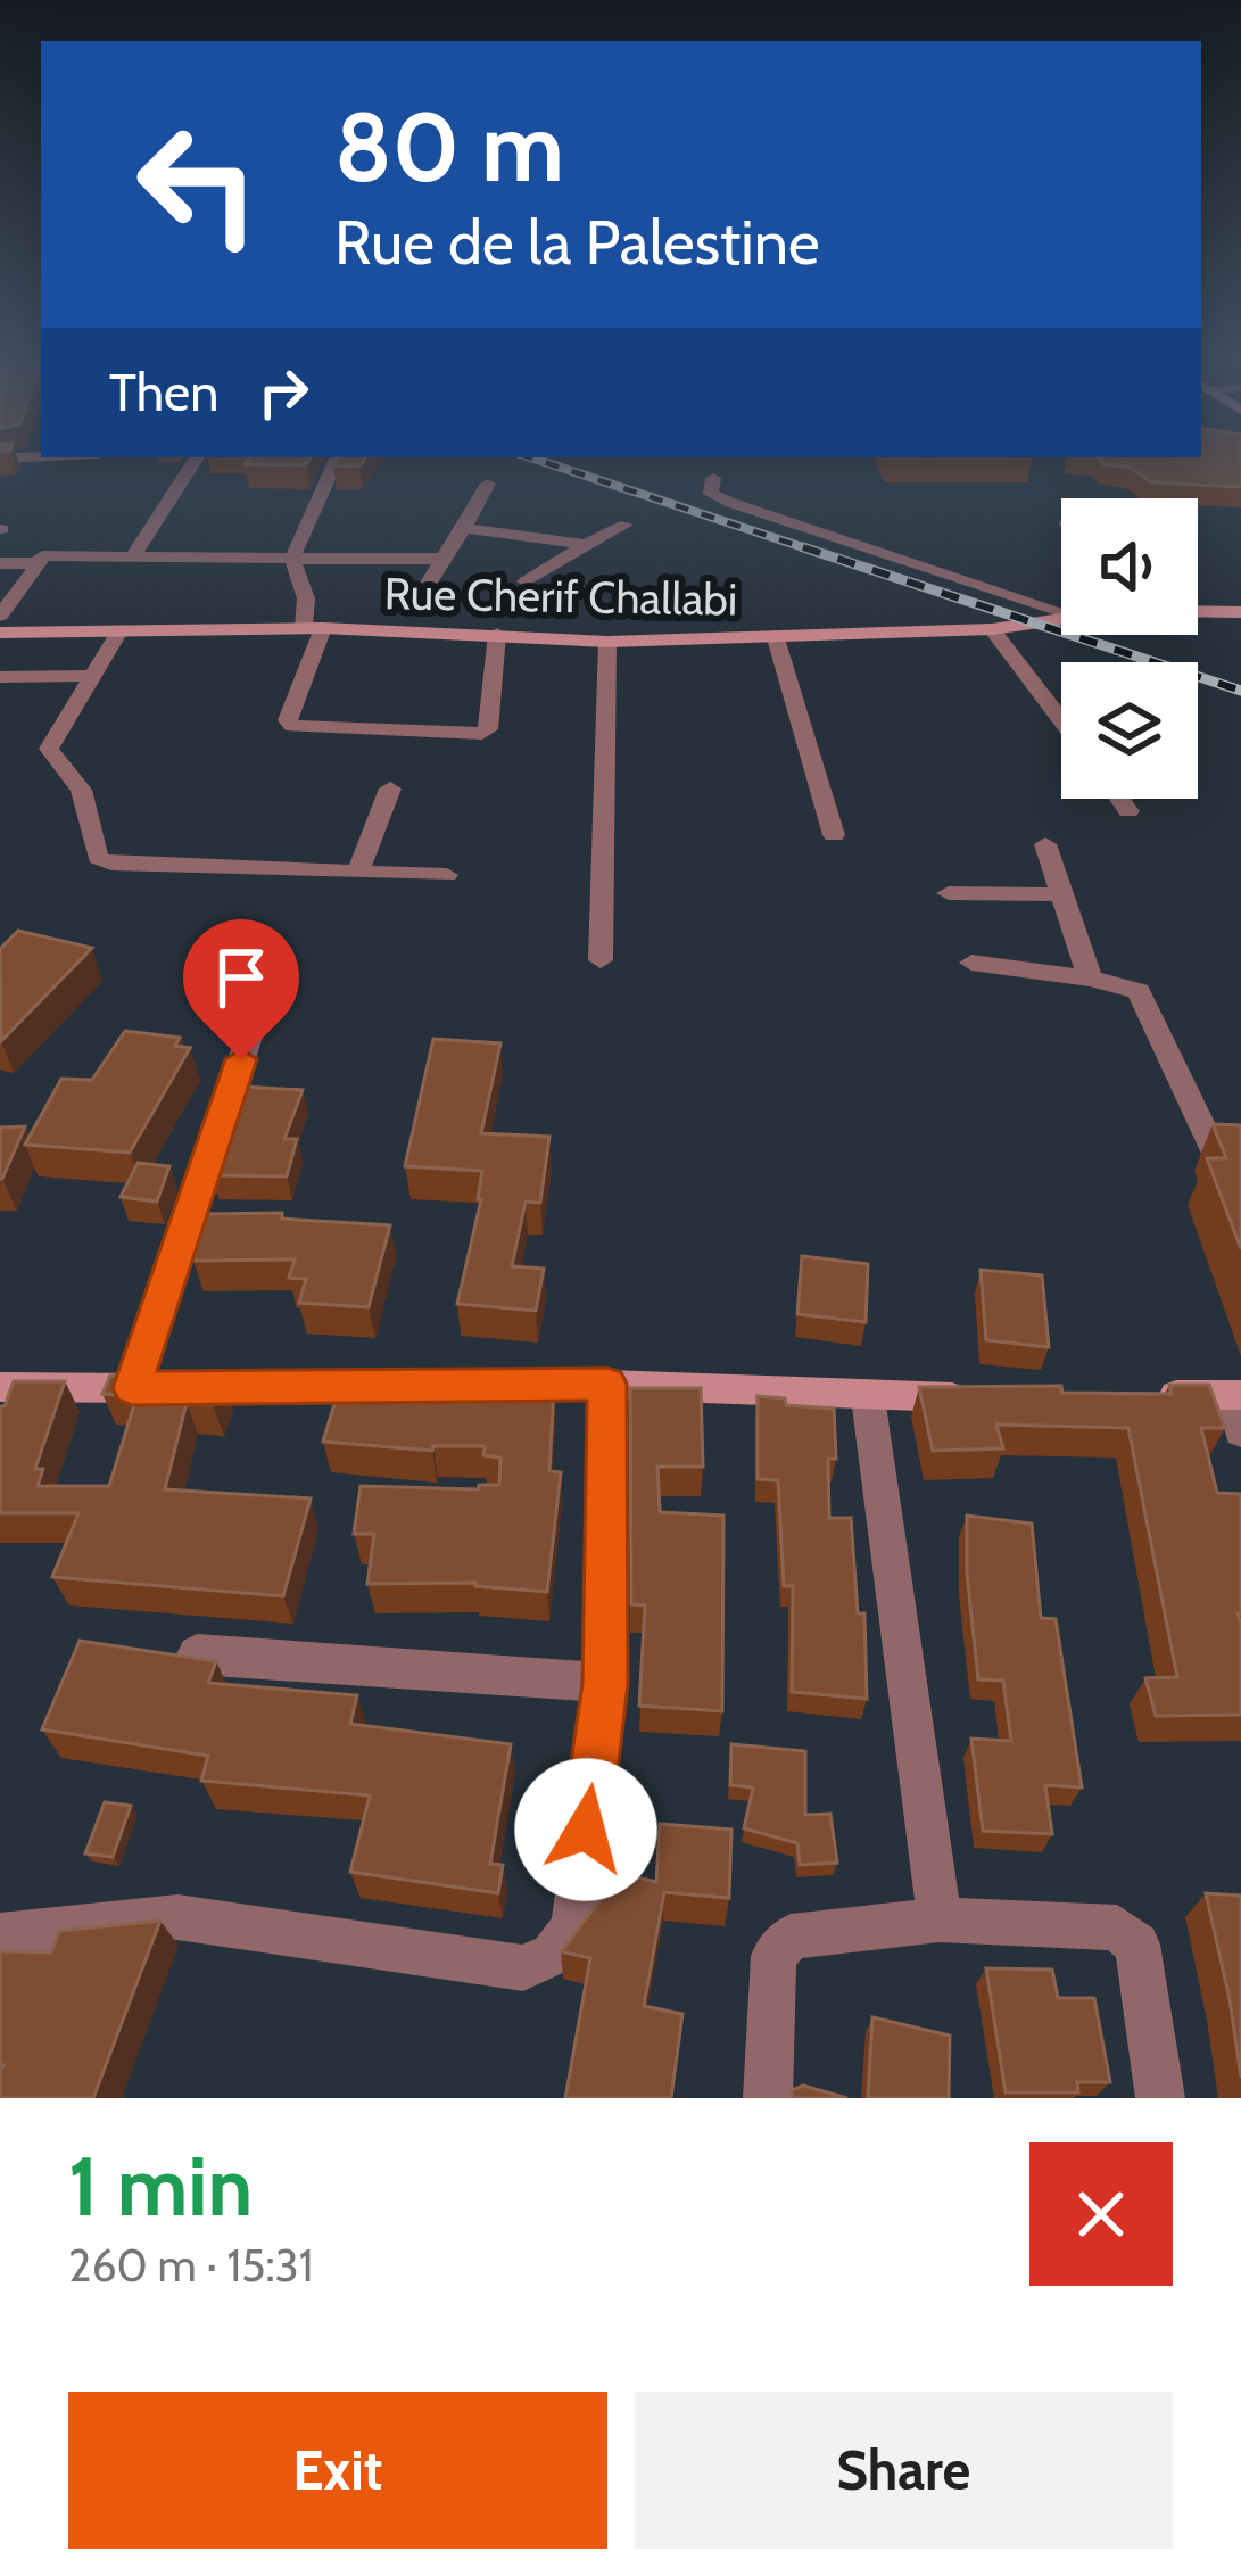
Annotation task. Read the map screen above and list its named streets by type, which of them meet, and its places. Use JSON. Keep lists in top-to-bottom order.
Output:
{
  "streets": {
    "street": ["Rue Cherif Challabi"]
  },
  "page": {
    "turn": ["80 m", "Rue de la Palestine"],
    "then": "Then",
    "heading": ["1 min", "260 m · 15:31"],
    "buttons": ["Exit", "Share"]
  }
}
